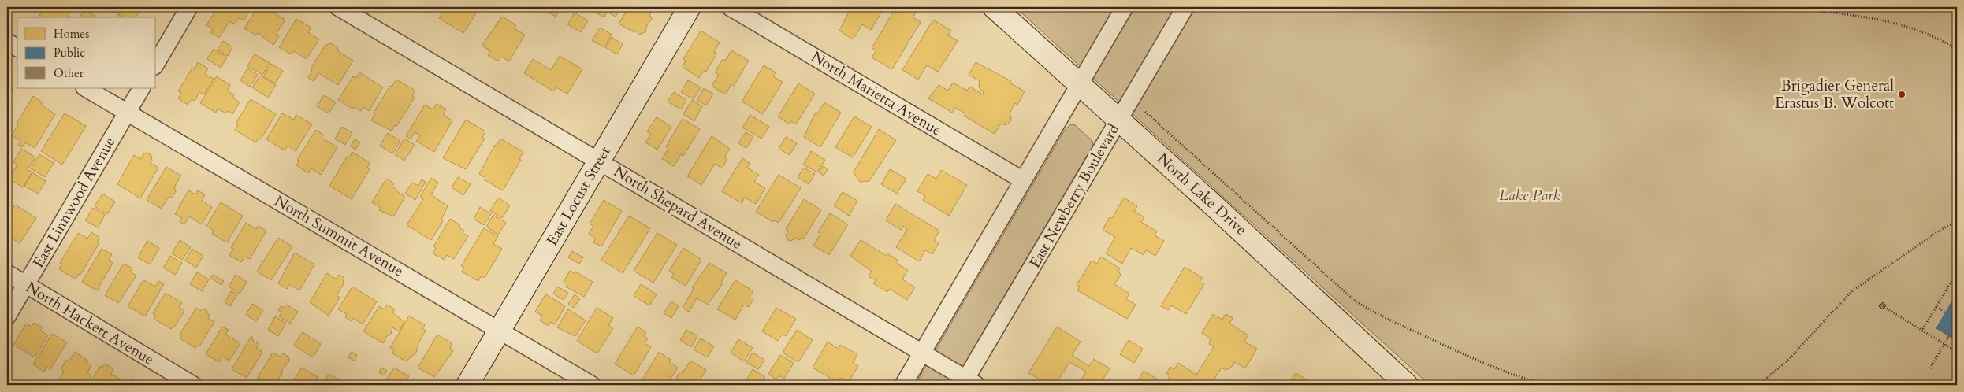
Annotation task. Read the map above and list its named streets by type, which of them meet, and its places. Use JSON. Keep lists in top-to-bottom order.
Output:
{
  "streets": {
    "main road": ["North Lake Drive", "East Locust Street"],
    "street": [
      "North Marietta Avenue",
      "East Newberry Boulevard",
      "East Linnwood Avenue",
      "North Shepard Avenue",
      "North Summit Avenue",
      "North Hackett Avenue"
    ]
  },
  "crossings": [
    ["North Lake Drive", "East Newberry Boulevard"],
    ["East Locust Street", "North Shepard Avenue"],
    ["East Locust Street", "North Summit Avenue"],
    ["East Newberry Boulevard", "North Shepard Avenue"],
    ["East Linnwood Avenue", "North Summit Avenue"],
    ["East Linnwood Avenue", "North Hackett Avenue"]
  ],
  "parks": ["Lake Park"],
  "places": ["Brigadier General Erastus B. Wolcott"],
  "legend": ["Homes", "Public", "Other"]
}
